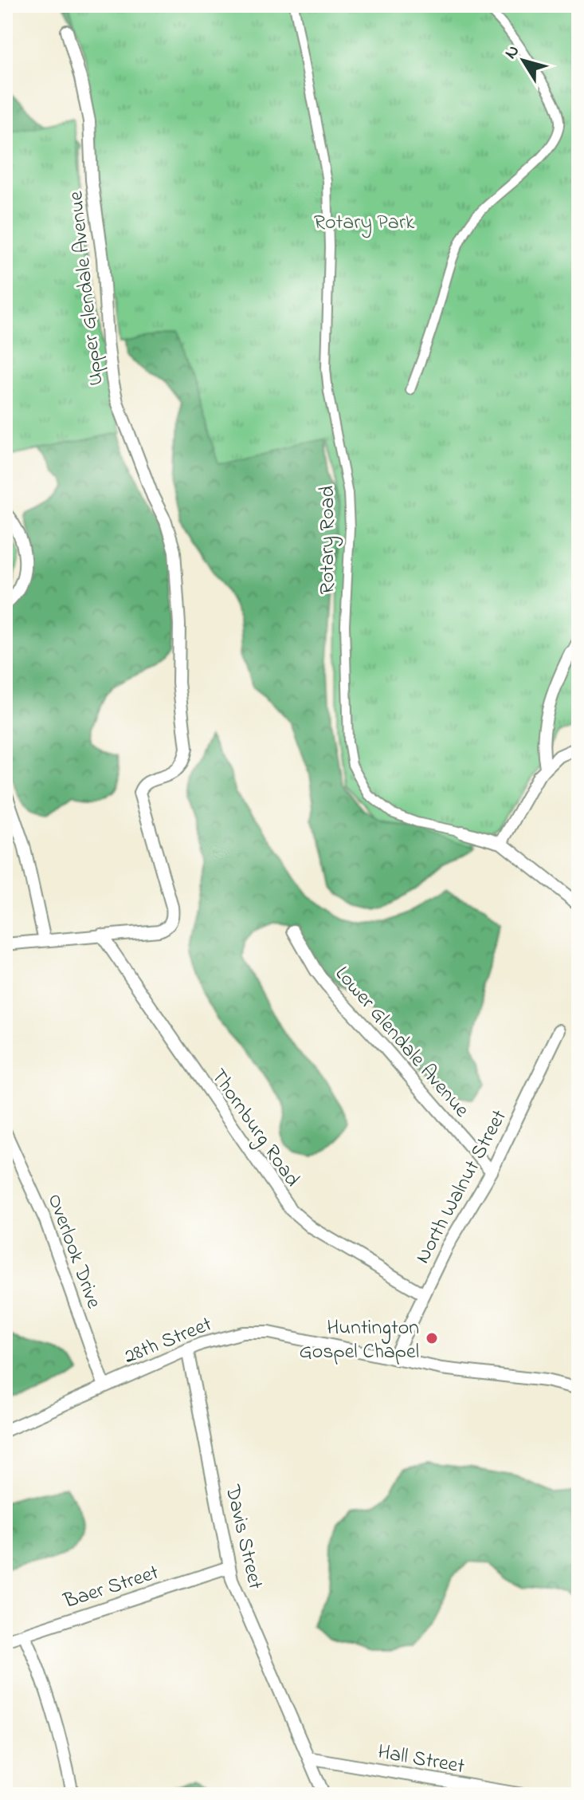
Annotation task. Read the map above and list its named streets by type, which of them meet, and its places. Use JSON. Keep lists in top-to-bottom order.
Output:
{
  "streets": {
    "street": [
      "Upper Glendale Avenue",
      "Rotary Road",
      "Lower Glendale Avenue",
      "Thornburg Road",
      "North Walnut Street",
      "Overlook Drive",
      "28th Street",
      "Davis Street",
      "Baer Street",
      "Hall Street"
    ]
  },
  "crossings": [
    ["Upper Glendale Avenue", "Thornburg Road"],
    ["Lower Glendale Avenue", "North Walnut Street"],
    ["Thornburg Road", "North Walnut Street"],
    ["North Walnut Street", "28th Street"],
    ["Overlook Drive", "28th Street"],
    ["28th Street", "Davis Street"],
    ["Davis Street", "Baer Street"],
    ["Davis Street", "Hall Street"]
  ],
  "parks": ["Rotary Park"],
  "places": ["Huntington Gospel Chapel"],
  "north": "top left"
}
